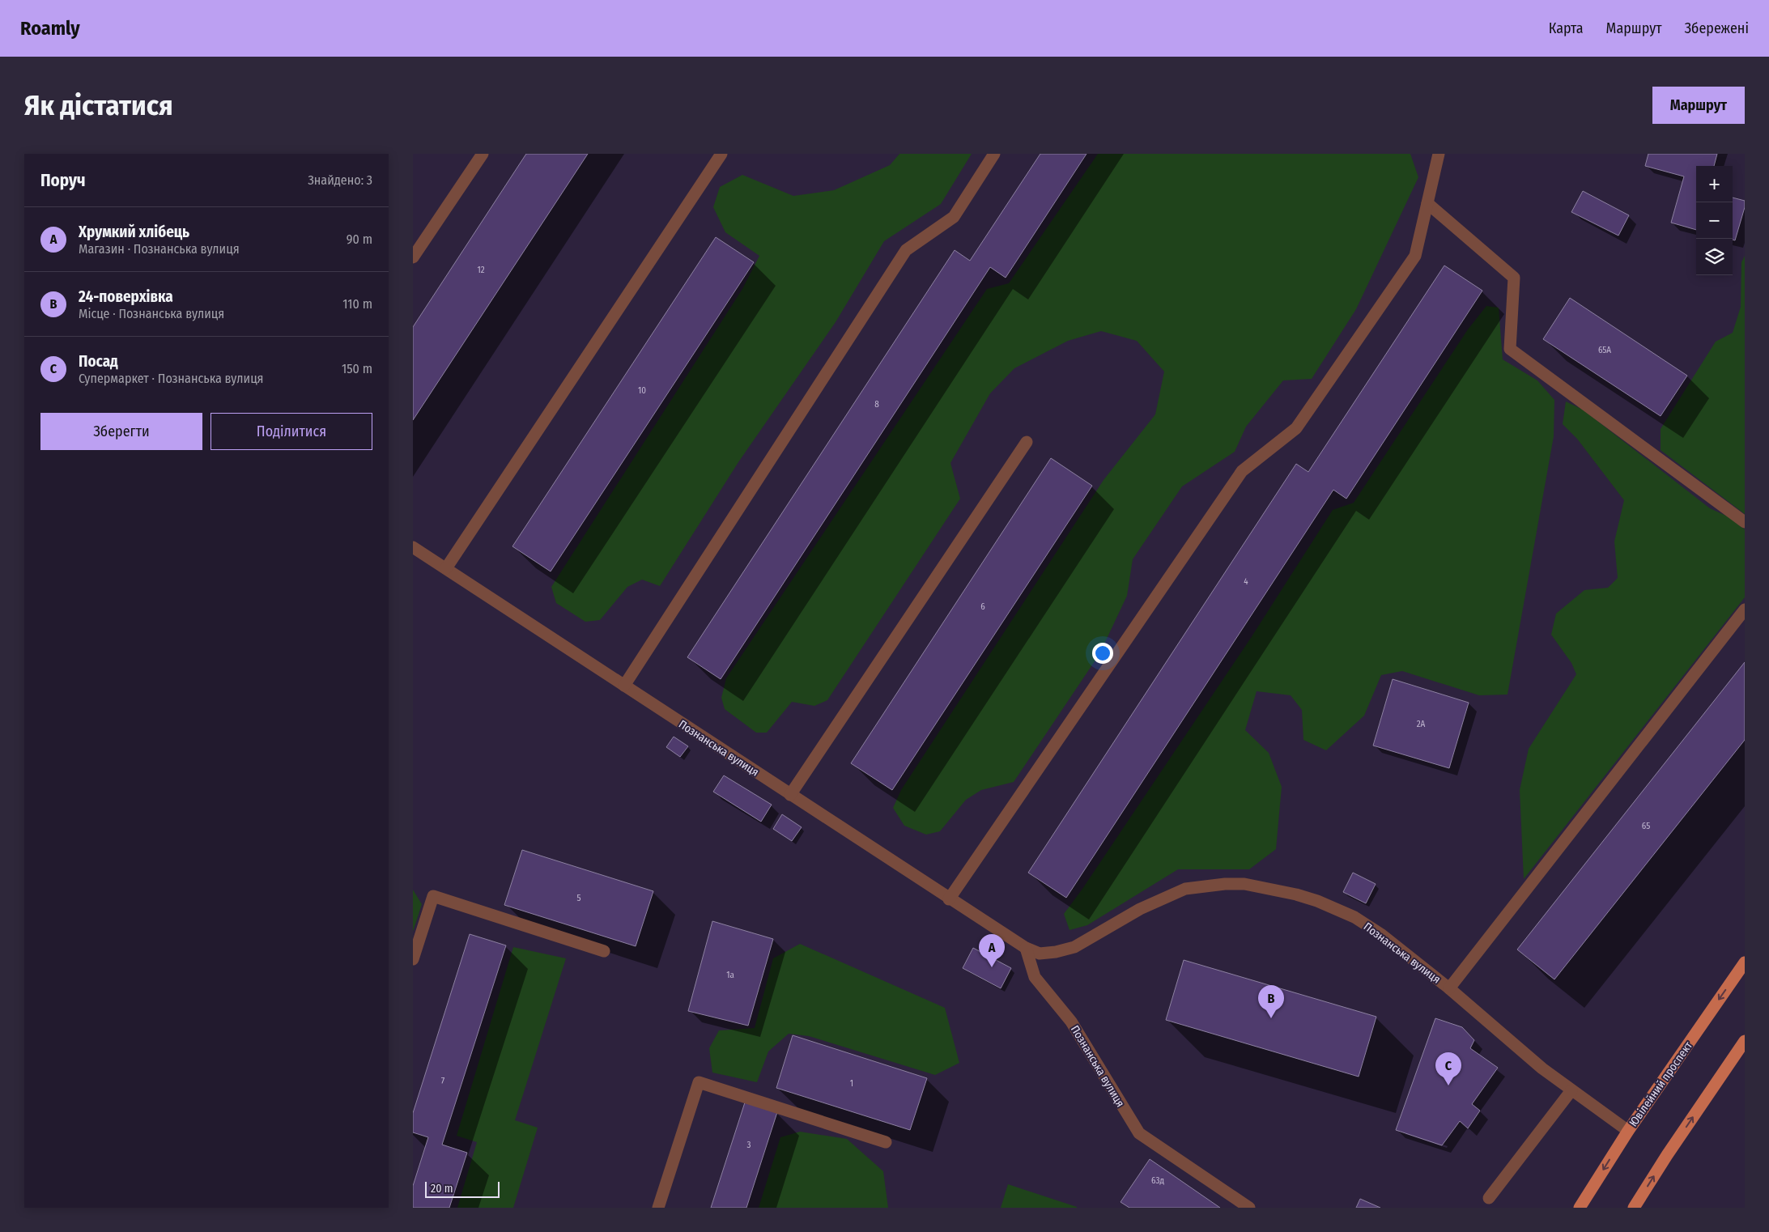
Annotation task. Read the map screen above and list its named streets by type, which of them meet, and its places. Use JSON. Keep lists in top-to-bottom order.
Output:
{
  "streets": {
    "main road": ["Ювілейний проспект"],
    "street": ["Познанська вулиця"]
  },
  "crossings": [
    ["Познанська вулиця", "Ювілейний проспект"]
  ],
  "house_numbers": [
    "12",
    "65А",
    "10",
    "8",
    "4",
    "6",
    "2А",
    "65",
    "5",
    "1а",
    "7",
    "1",
    "3",
    "63д"
  ],
  "scale_bar": "20 m",
  "page": {
    "header": "Roamly",
    "nav": ["Карта", "Маршрут", "Збережені"],
    "buttons": [
      "Маршрут",
      ["Зберегти", "Поділитися"]
    ],
    "title": "Як дістатися",
    "heading": ["Поруч", "Знайдено: 3"],
    "map_buttons": ["+", "−"],
    "list": [
      {
        "mark": "A",
        "name": "Хрумкий хлібець",
        "note": "Магазин · Познанська вулиця",
        "value": "90 m"
      },
      {
        "mark": "B",
        "name": "24-поверхівка",
        "note": "Місце · Познанська вулиця",
        "value": "110 m"
      },
      {
        "mark": "C",
        "name": "Посад",
        "note": "Супермаркет · Познанська вулиця",
        "value": "150 m"
      }
    ],
    "pins": ["A", "B", "C"],
    "scale": "20 m"
  }
}
